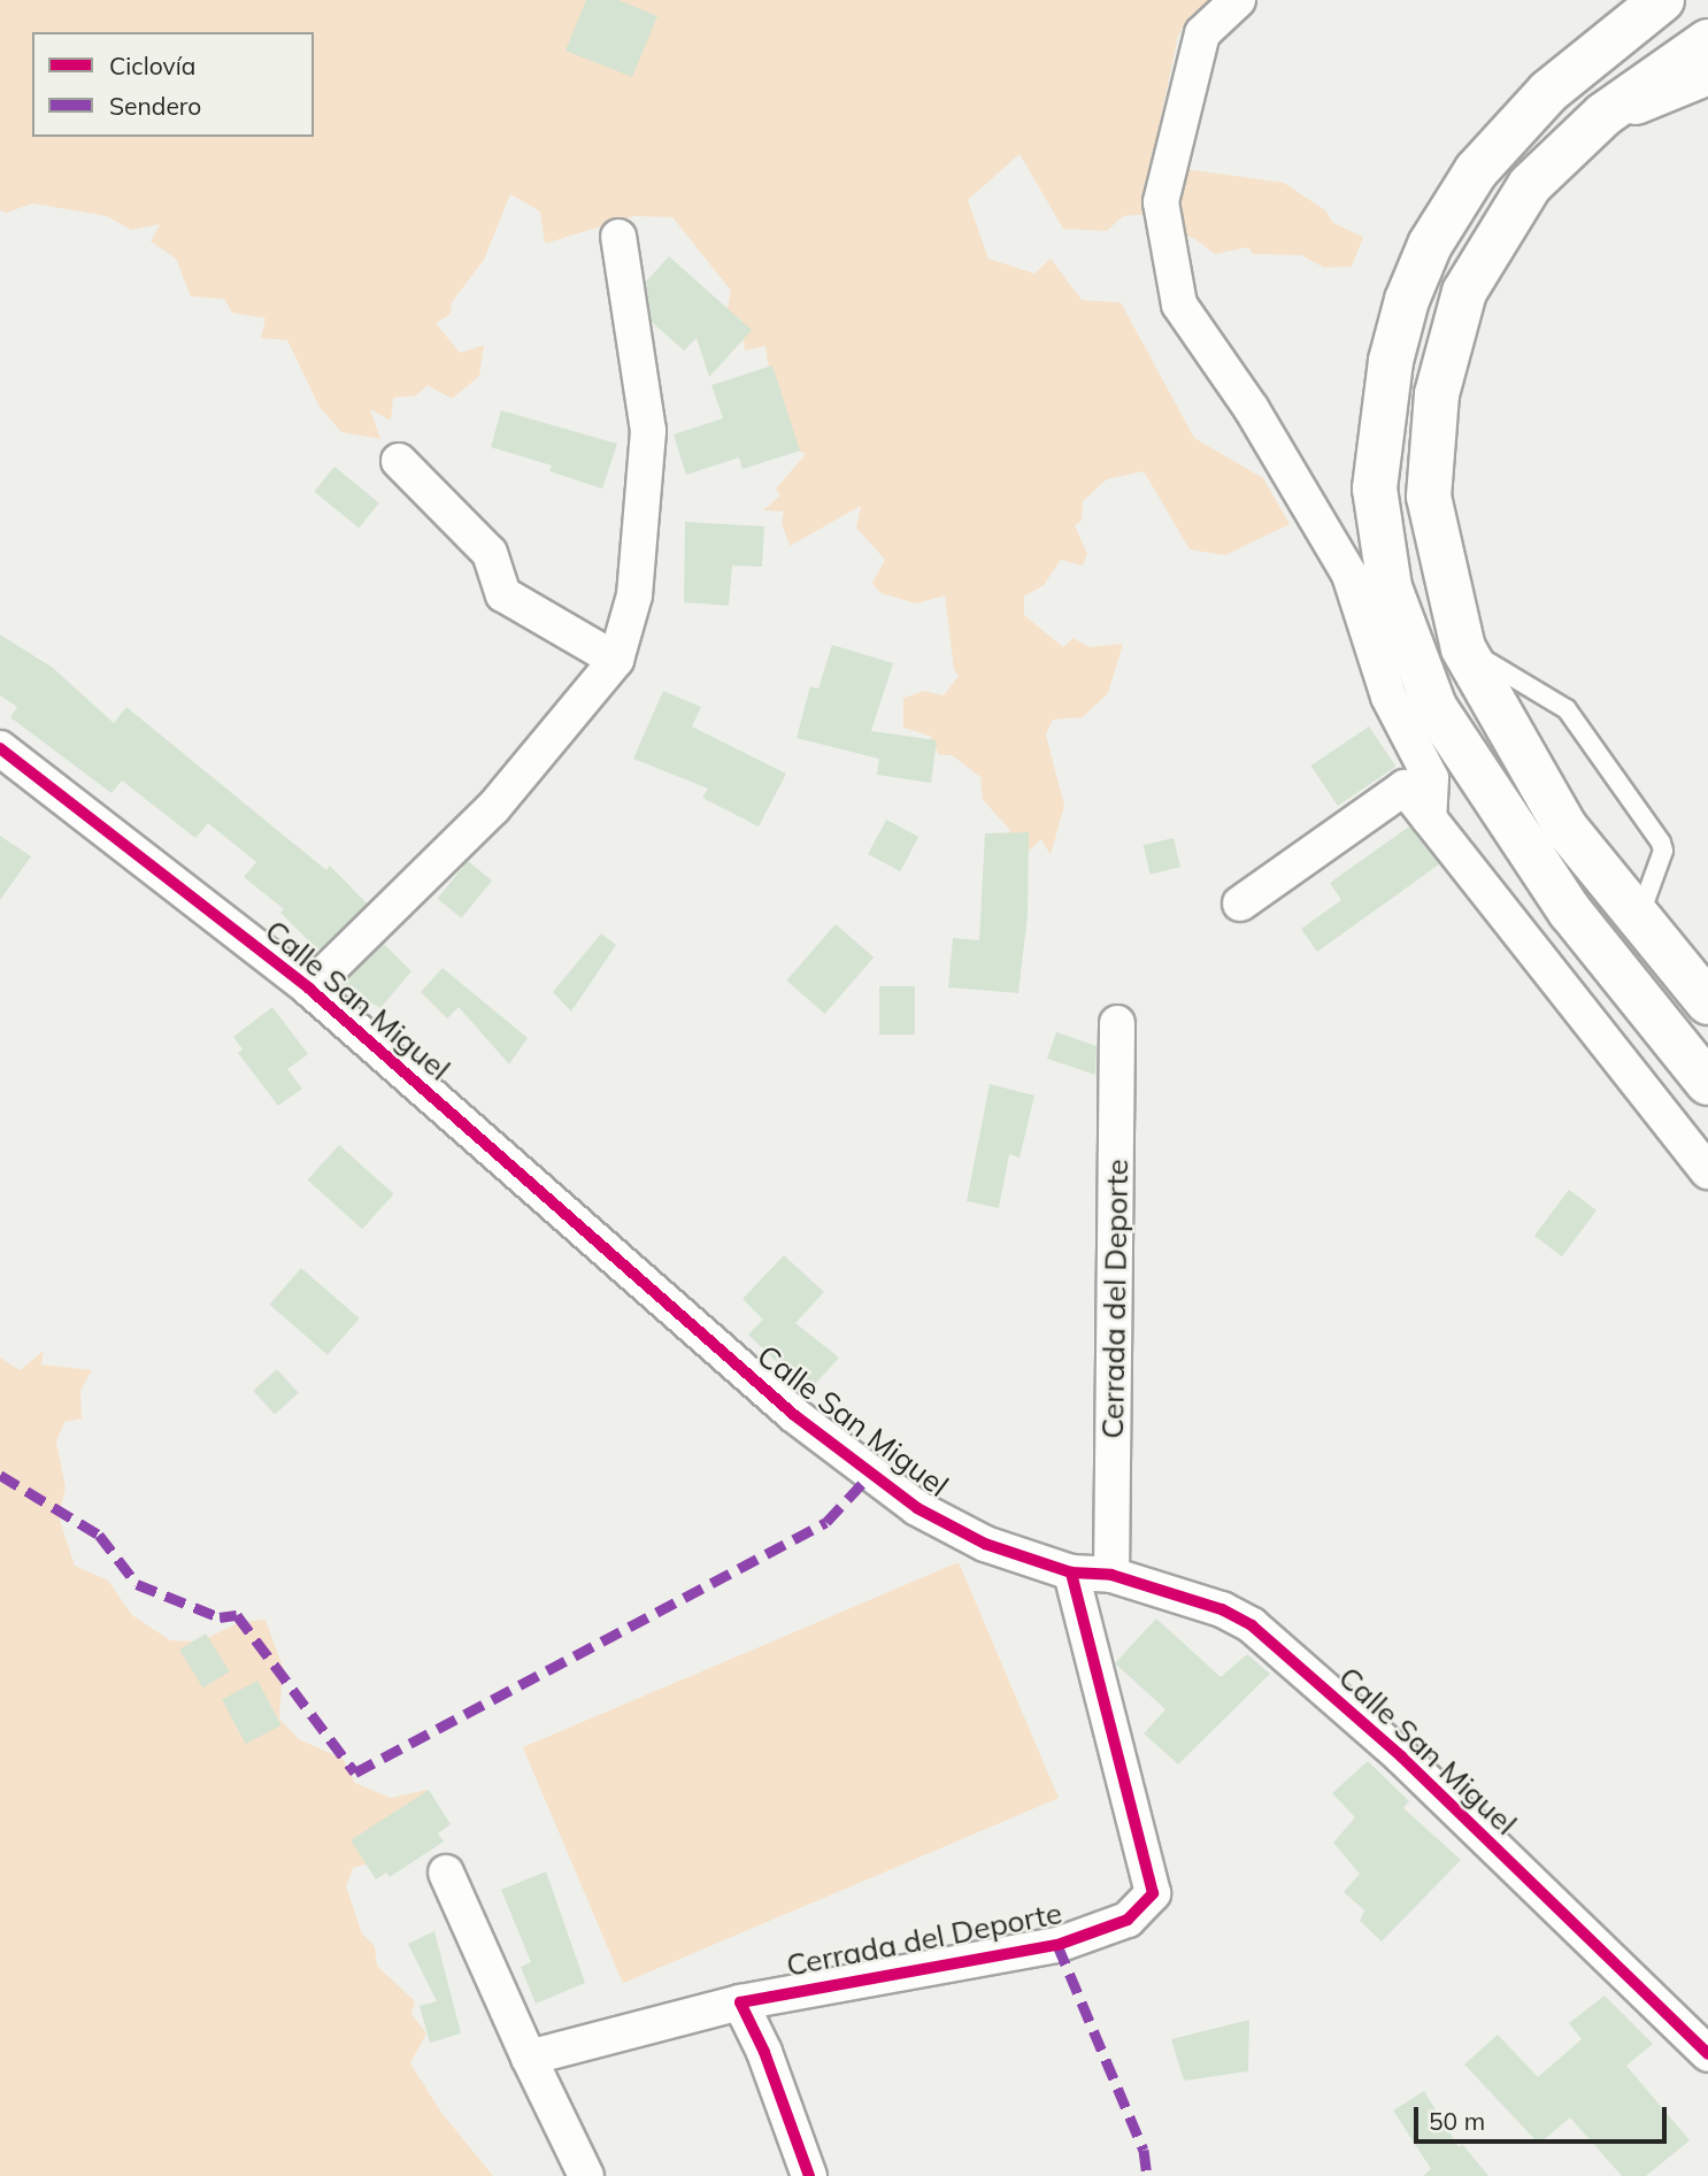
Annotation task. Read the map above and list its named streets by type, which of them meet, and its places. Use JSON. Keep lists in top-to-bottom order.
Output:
{
  "streets": {
    "street": ["Calle San Miguel", "Cerrada del Deporte"]
  },
  "crossings": [
    ["Calle San Miguel", "Cerrada del Deporte"]
  ],
  "legend": ["Ciclovía", "Sendero"],
  "scale_bar": "50 m"
}
